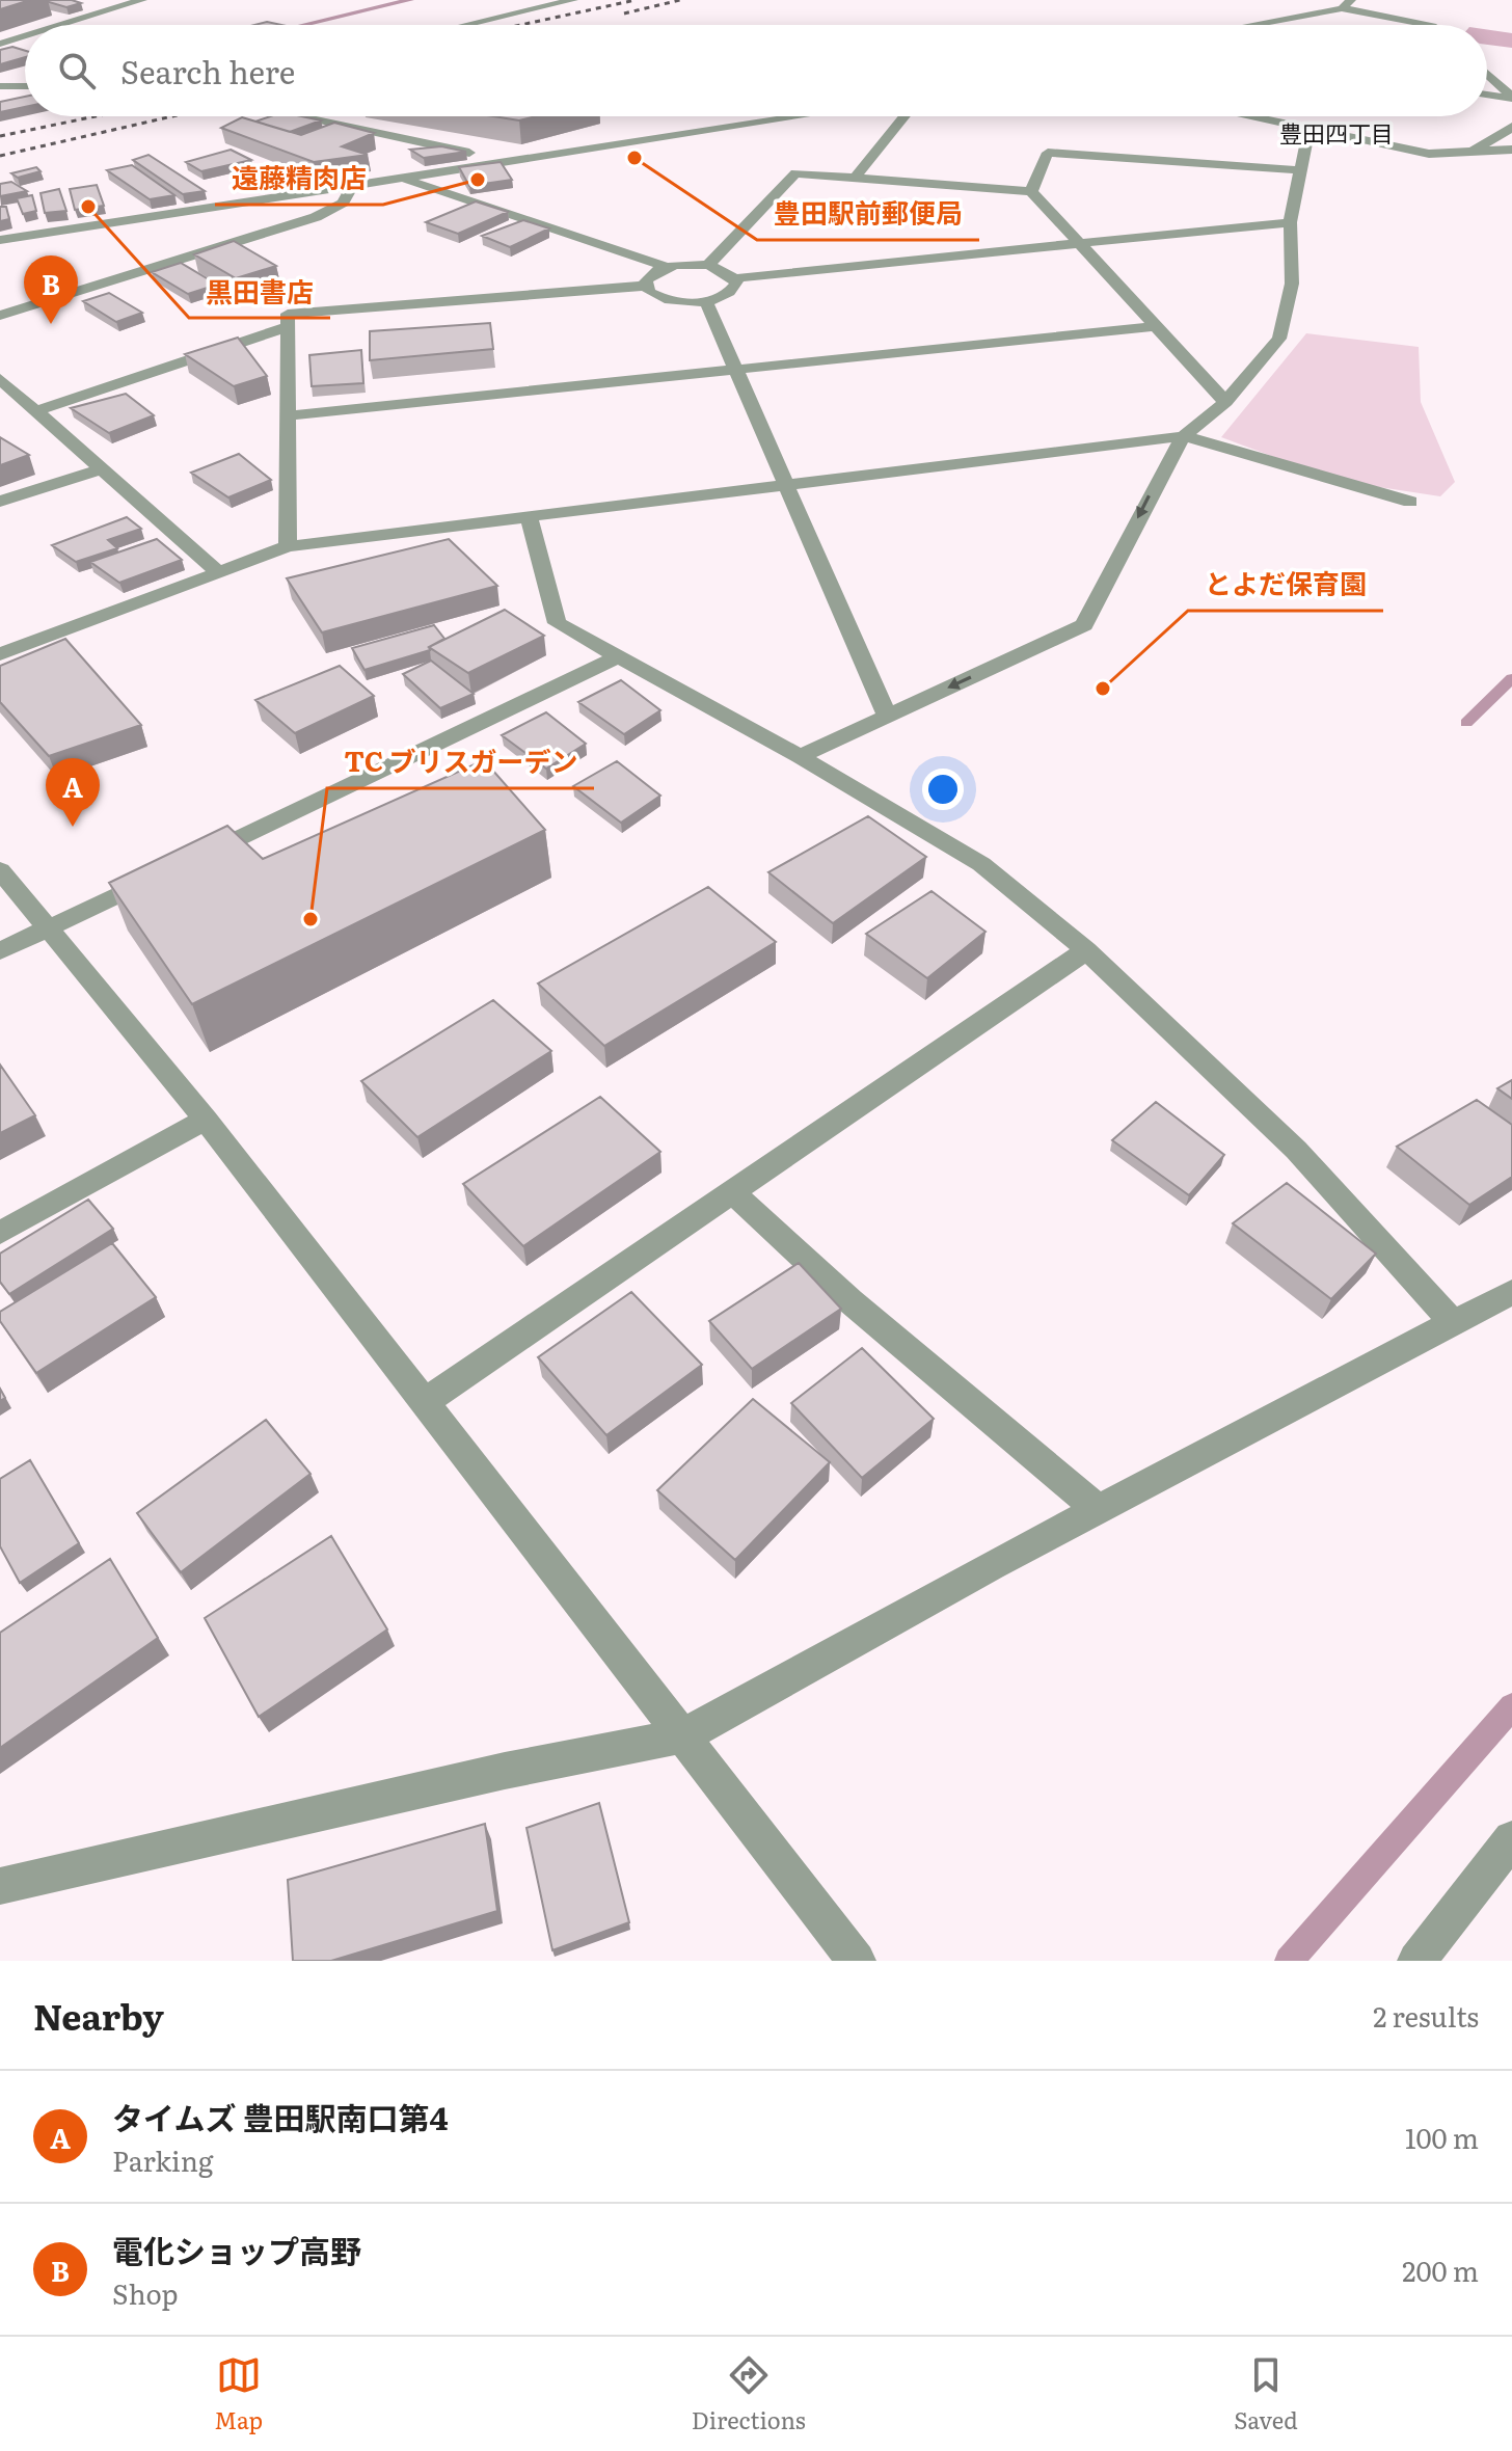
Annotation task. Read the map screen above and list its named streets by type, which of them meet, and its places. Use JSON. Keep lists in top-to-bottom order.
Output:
{
  "districts": ["豊田四丁目"],
  "places": [
    "豊田駅前郵便局",
    "遠藤精肉店",
    "黒田書店",
    "とよだ保育園",
    "TC ブリスガーデン"
  ],
  "page": {
    "search": "Search here",
    "pins": ["B", "A"],
    "heading": ["Nearby", "2 results"],
    "list": [
      {
        "mark": "A",
        "name": "タイムズ 豊田駅南口第4",
        "note": "Parking",
        "value": "100 m"
      },
      {
        "mark": "B",
        "name": "電化ショップ高野",
        "note": "Shop",
        "value": "200 m"
      }
    ],
    "nav": ["Map", "Directions", "Saved"]
  }
}
